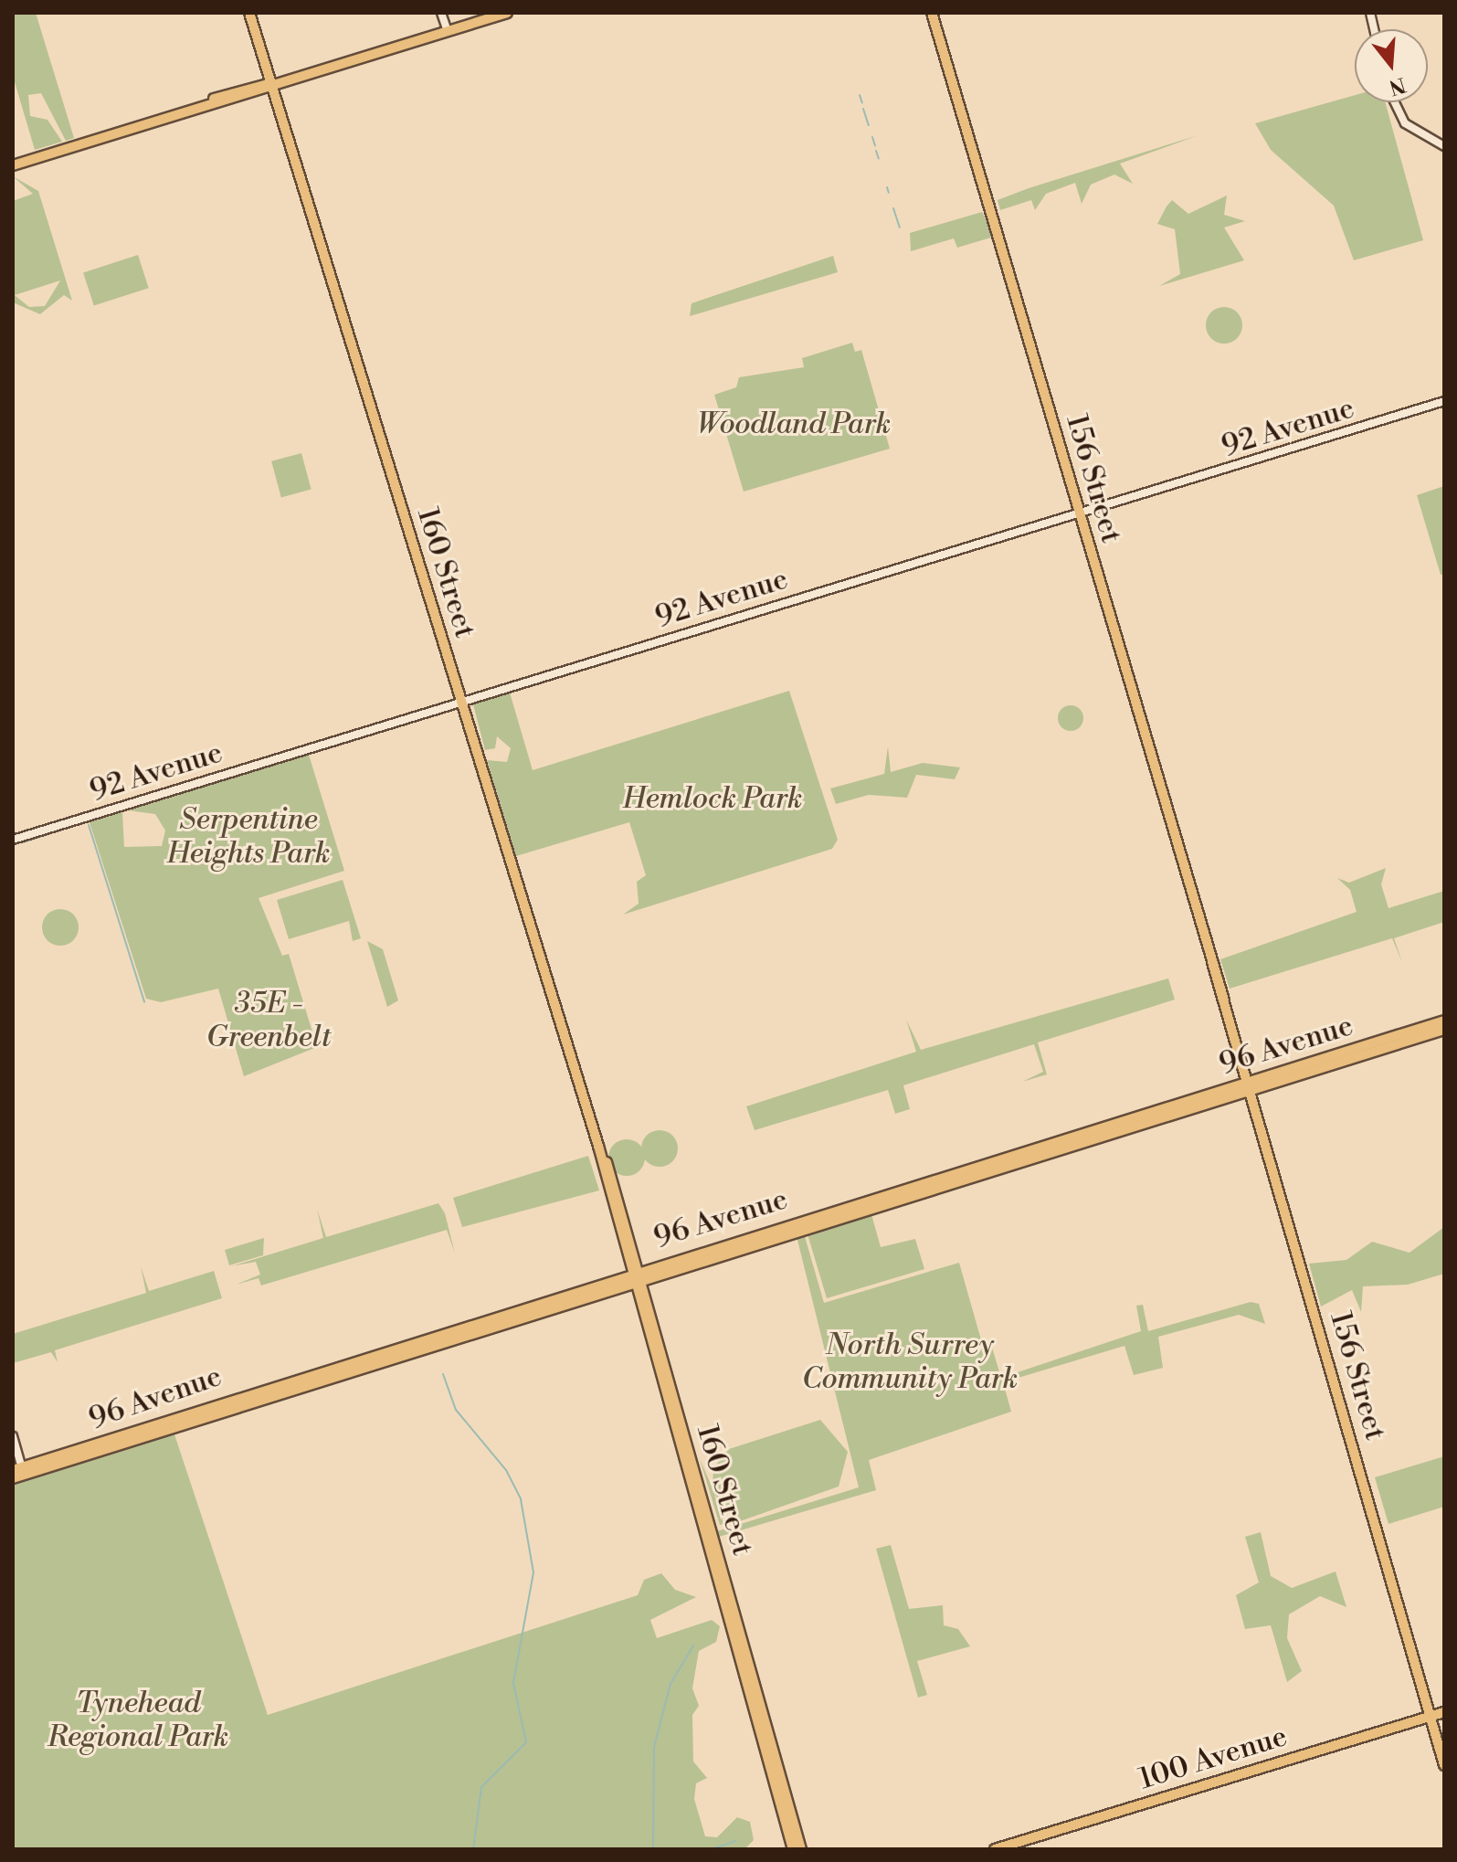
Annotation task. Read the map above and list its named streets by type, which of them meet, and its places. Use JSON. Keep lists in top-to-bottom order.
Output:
{
  "streets": {
    "main road": [
      "156 Street",
      "160 Street",
      "96 Avenue",
      "100 Avenue"
    ],
    "street": ["92 Avenue"]
  },
  "crossings": [
    ["92 Avenue", "156 Street"],
    ["92 Avenue", "160 Street"],
    ["156 Street", "96 Avenue"],
    ["156 Street", "100 Avenue"],
    ["160 Street", "96 Avenue"]
  ],
  "parks": [
    "Woodland Park",
    "Hemlock Park",
    "Serpentine Heights Park",
    "35E - Greenbelt",
    "North Surrey Community Park",
    "Tynehead Regional Park"
  ],
  "north": "bottom"
}
